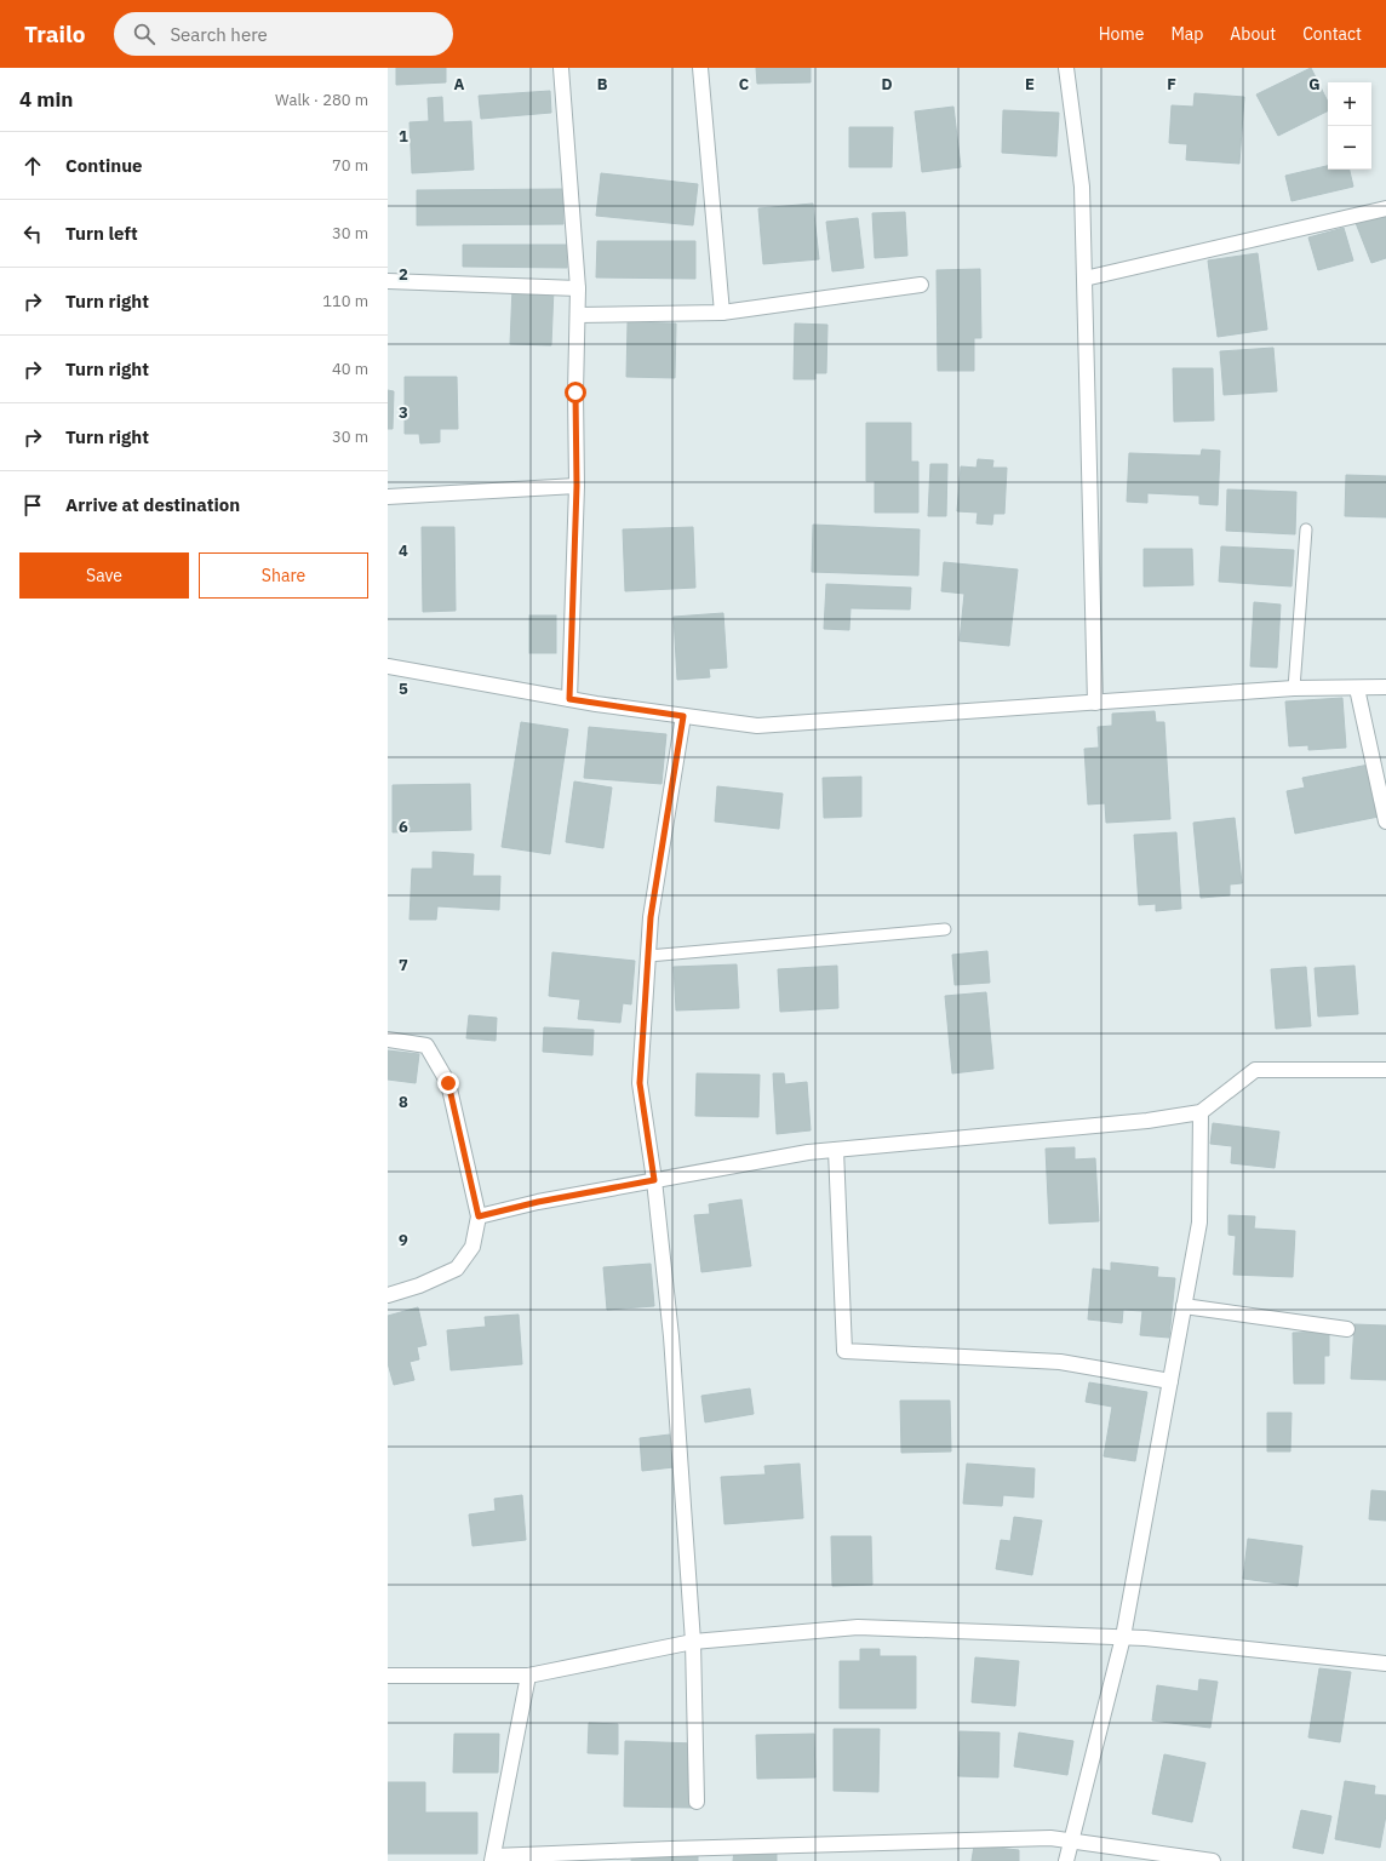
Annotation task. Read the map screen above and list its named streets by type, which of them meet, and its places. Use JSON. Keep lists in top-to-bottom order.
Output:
{
  "page": {
    "header": "Trailo",
    "search": "Search here",
    "nav": [
      "Home",
      "Map",
      "About",
      "Contact"
    ],
    "heading": ["4 min", "Walk · 280 m"],
    "map_buttons": ["+", "−"],
    "list": [
      ["Continue", "70 m"],
      ["Turn left", "30 m"],
      ["Turn right", "110 m"],
      ["Turn right", "40 m"],
      ["Turn right", "30 m"],
      "Arrive at destination"
    ],
    "buttons": ["Save", "Share"]
  },
  "grid": {
    "columns": [
      "A",
      "B",
      "C",
      "D",
      "E",
      "F",
      "G"
    ],
    "rows": [
      "1",
      "2",
      "3",
      "4",
      "5",
      "6",
      "7",
      "8",
      "9"
    ]
  }
}
